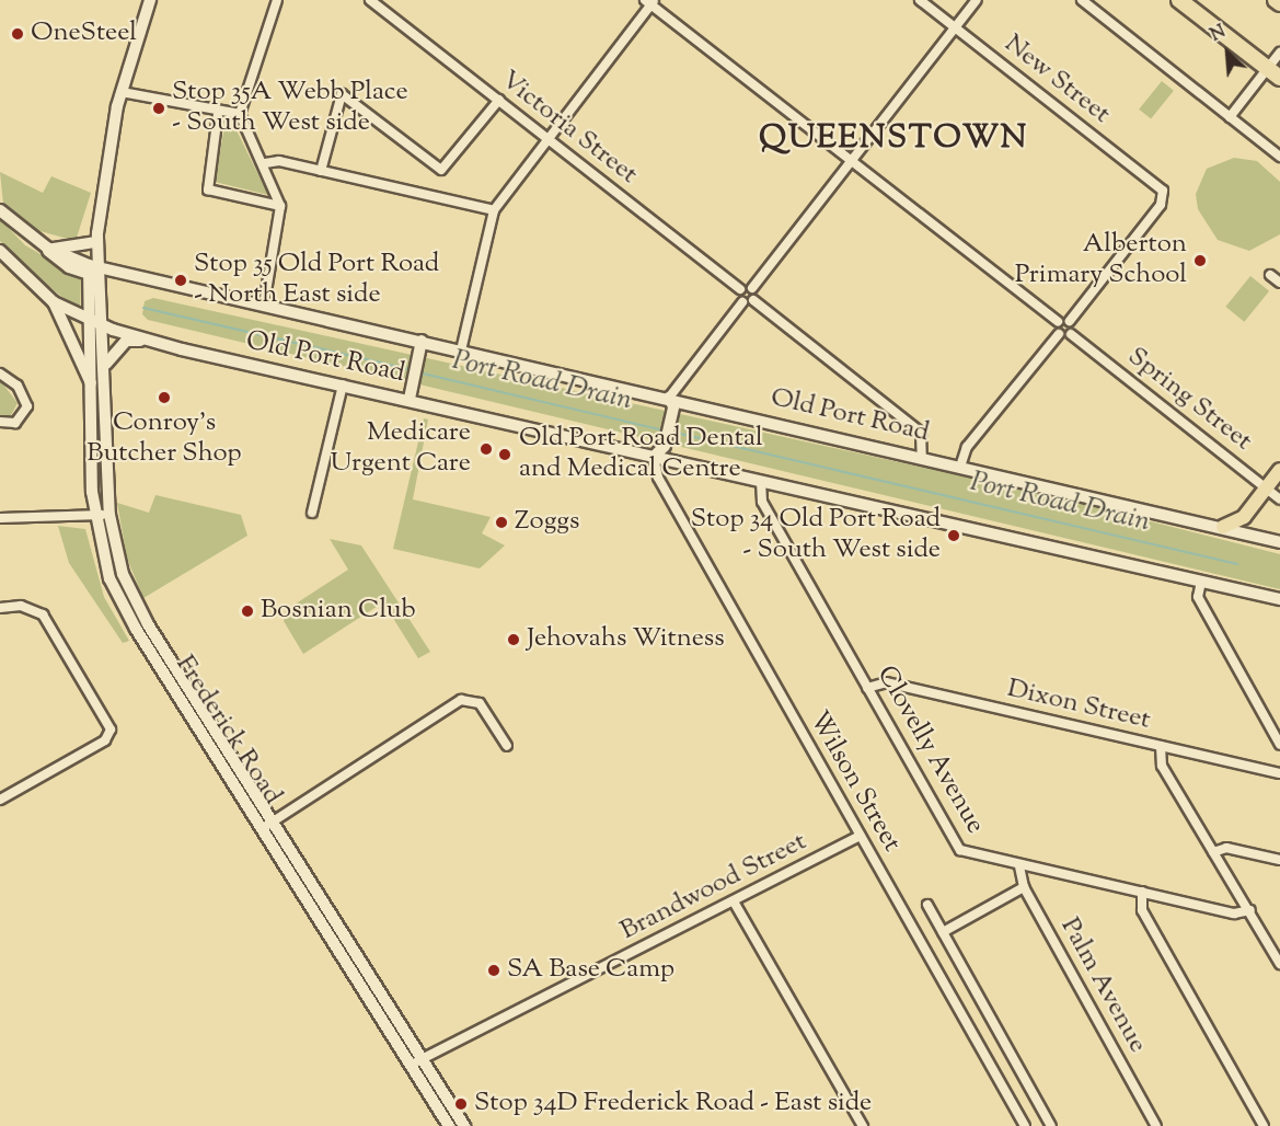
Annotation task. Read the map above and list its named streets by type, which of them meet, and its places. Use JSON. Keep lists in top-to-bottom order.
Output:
{
  "streets": {
    "main road": ["Old Port Road", "Frederick Road"],
    "street": [
      "New Street",
      "Victoria Street",
      "Spring Street",
      "Dixon Street",
      "Clovelly Avenue",
      "Wilson Street",
      "Brandwood Street",
      "Palm Avenue"
    ]
  },
  "crossings": [
    ["Old Port Road", "Frederick Road"],
    ["Old Port Road", "Clovelly Avenue"],
    ["Old Port Road", "Wilson Street"],
    ["Dixon Street", "Clovelly Avenue"],
    ["Frederick Road", "Brandwood Street"],
    ["Clovelly Avenue", "Palm Avenue"],
    ["Wilson Street", "Brandwood Street"]
  ],
  "districts": ["QUEENSTOWN"],
  "water": ["Port Road Drain"],
  "places": [
    "OneSteel",
    "Stop 35A Webb Place - South West side",
    "Alberton Primary School",
    "Stop 35 Old Port Road - North East side",
    "Conroy's Butcher Shop",
    "Medicare Urgent Care",
    "Old Port Road Dental and Medical Centre",
    "Zoggs",
    "Stop 34 Old Port Road - South West side",
    "Bosnian Club",
    "Jehovahs Witness",
    "SA Base Camp",
    "Stop 34D Frederick Road - East side"
  ],
  "north": "top left"
}
